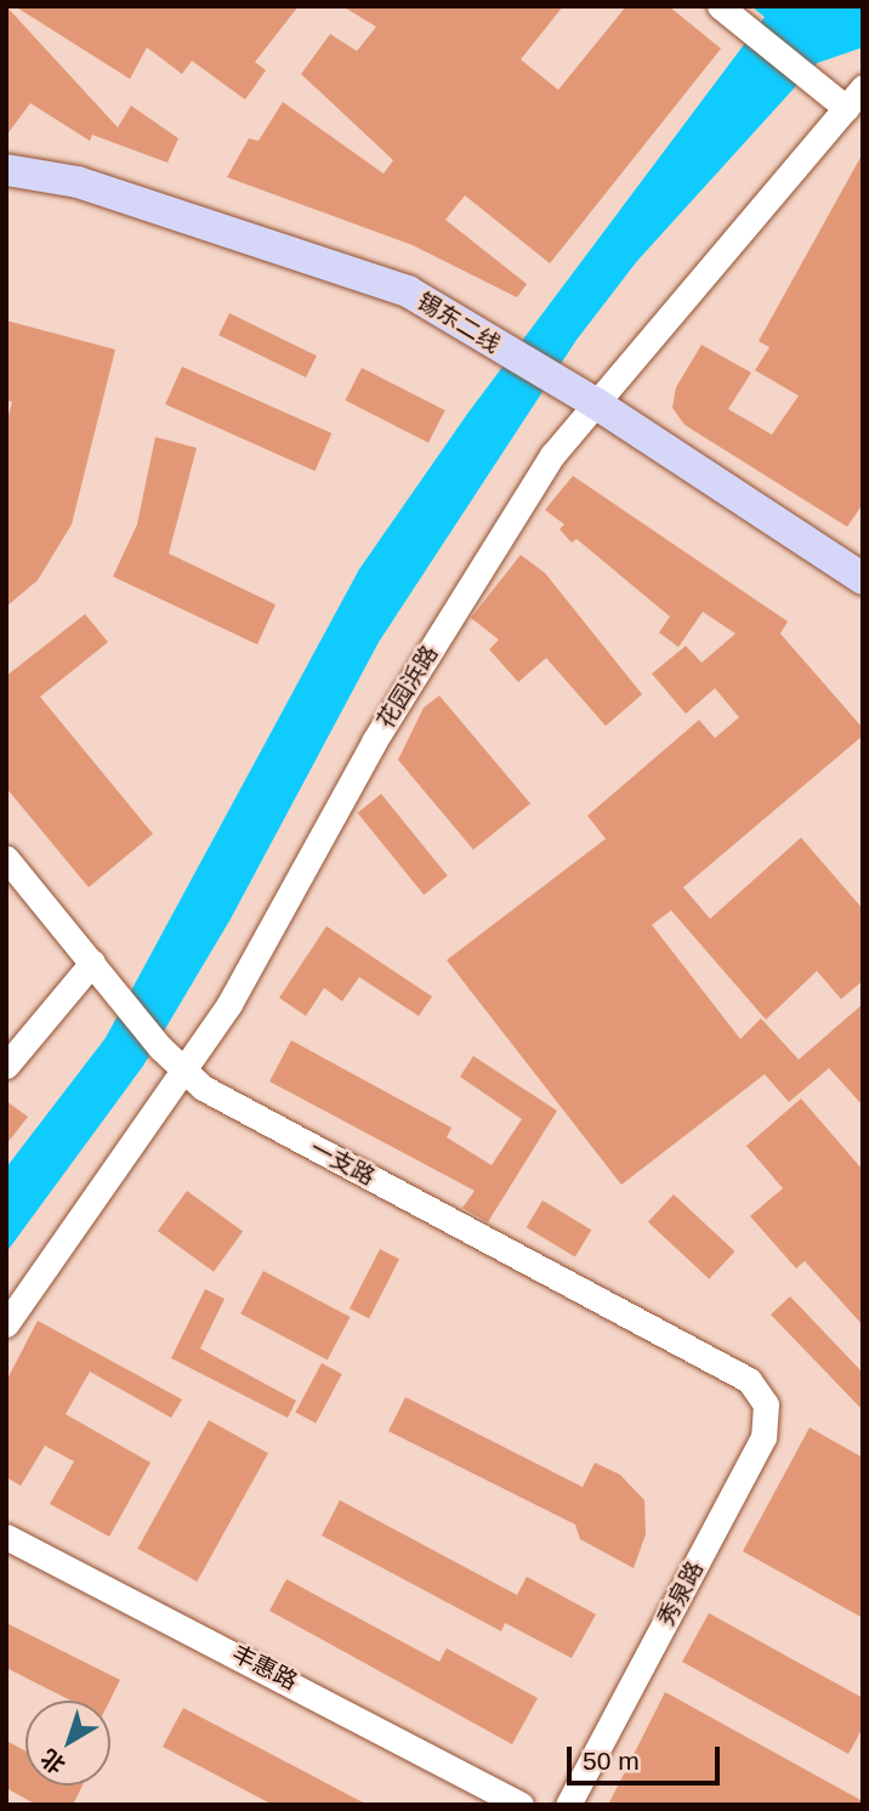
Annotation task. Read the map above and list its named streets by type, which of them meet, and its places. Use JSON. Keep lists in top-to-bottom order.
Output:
{
  "streets": {
    "main road": ["锡东二线"],
    "street": [
      "花园浜路",
      "一支路",
      "秀泉路",
      "丰惠路"
    ]
  },
  "crossings": [
    ["锡东二线", "花园浜路"],
    ["花园浜路", "一支路"],
    ["一支路", "秀泉路"]
  ],
  "scale_bar": "50 m",
  "north": "bottom left"
}
